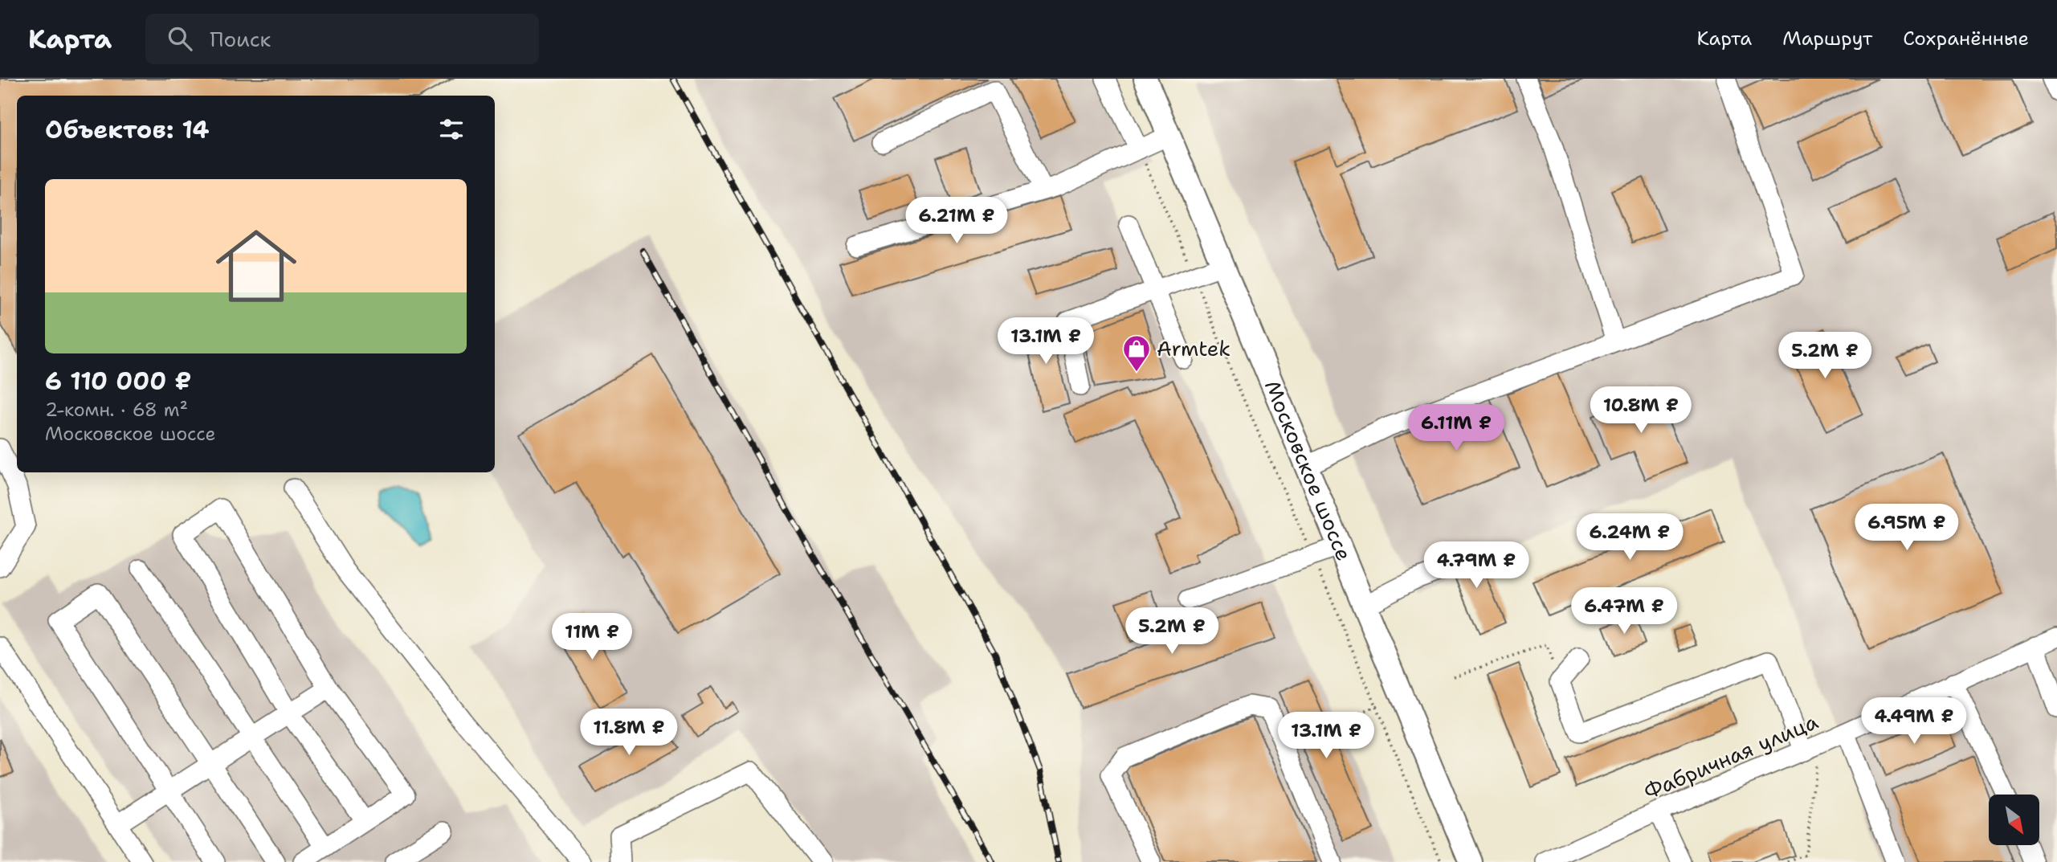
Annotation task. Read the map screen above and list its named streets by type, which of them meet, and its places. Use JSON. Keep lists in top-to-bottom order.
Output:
{
  "streets": {
    "main road": ["Московское шоссе"],
    "lane": ["Фабричная улица"]
  },
  "places": {
    "shop": ["Armtek"]
  },
  "north": "bottom right",
  "page": {
    "header": "Карта",
    "search": "Поиск",
    "nav": ["Карта", "Маршрут", "Сохранённые"],
    "heading": "Объектов: 14",
    "list": [
      {
        "name": "6 110 000 ₽",
        "note": "2-комн. · 68 m² · Московское шоссе"
      }
    ],
    "price": [
      "6.21M ₽",
      "13.1M ₽",
      "5.2M ₽",
      "10.8M ₽",
      "6.11M ₽",
      "6.95M ₽",
      "6.24M ₽",
      "4.79M ₽",
      "6.47M ₽",
      "5.2M ₽",
      "11M ₽",
      "4.49M ₽",
      "11.8M ₽",
      "13.1M ₽"
    ]
  }
}
